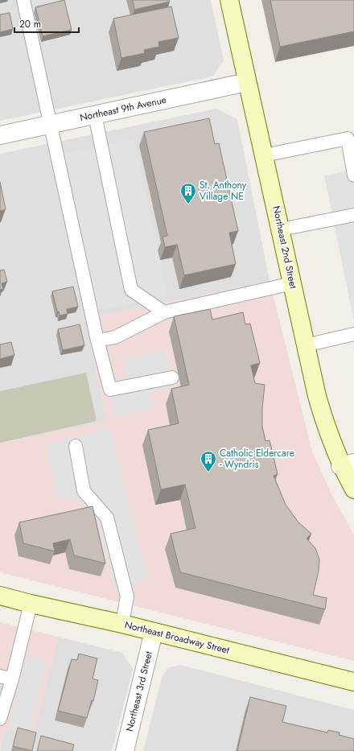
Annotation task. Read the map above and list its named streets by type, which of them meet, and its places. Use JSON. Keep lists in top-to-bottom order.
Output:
{
  "streets": {
    "street": [
      "Northeast 9th Avenue",
      "Northeast 2nd Street",
      "Northeast Broadway Street",
      "Northeast 3rd Street"
    ]
  },
  "crossings": [
    ["Northeast 9th Avenue", "Northeast 2nd Street"],
    ["Northeast Broadway Street", "Northeast 3rd Street"]
  ],
  "places": {
    "building": ["St. Anthony Village NE", "Catholic Eldercare - Wyndris"]
  },
  "scale_bar": "20 m"
}
